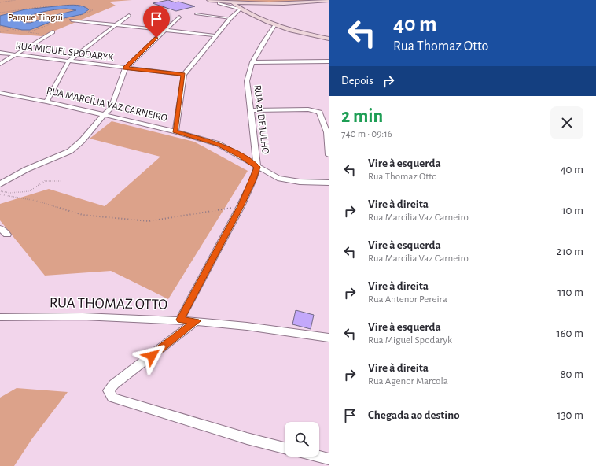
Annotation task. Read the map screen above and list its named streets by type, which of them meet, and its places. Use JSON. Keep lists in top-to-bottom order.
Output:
{
  "streets": {
    "street": [
      "RUA MIGUEL SPODARYK",
      "RUA MARCÍLIA VAZ CARNEIRO",
      "RUA 21 DE JULHO",
      "RUA THOMAZ OTTO"
    ]
  },
  "crossings": [
    ["RUA MARCÍLIA VAZ CARNEIRO", "RUA 21 DE JULHO"]
  ],
  "parks": ["Parque Tingui"],
  "page": {
    "turn": ["40 m", "Rua Thomaz Otto"],
    "then": "Depois",
    "heading": ["2 min", "740 m · 09:16"],
    "list": [
      {
        "name": "Vire à esquerda",
        "note": "Rua Thomaz Otto",
        "value": "40 m"
      },
      {
        "name": "Vire à direita",
        "note": "Rua Marcília Vaz Carneiro",
        "value": "10 m"
      },
      {
        "name": "Vire à esquerda",
        "note": "Rua Marcília Vaz Carneiro",
        "value": "210 m"
      },
      {
        "name": "Vire à direita",
        "note": "Rua Antenor Pereira",
        "value": "110 m"
      },
      {
        "name": "Vire à esquerda",
        "note": "Rua Miguel Spodaryk",
        "value": "160 m"
      },
      {
        "name": "Vire à direita",
        "note": "Rua Agenor Marcola",
        "value": "80 m"
      },
      {
        "name": "Chegada ao destino",
        "value": "130 m"
      }
    ]
  }
}
